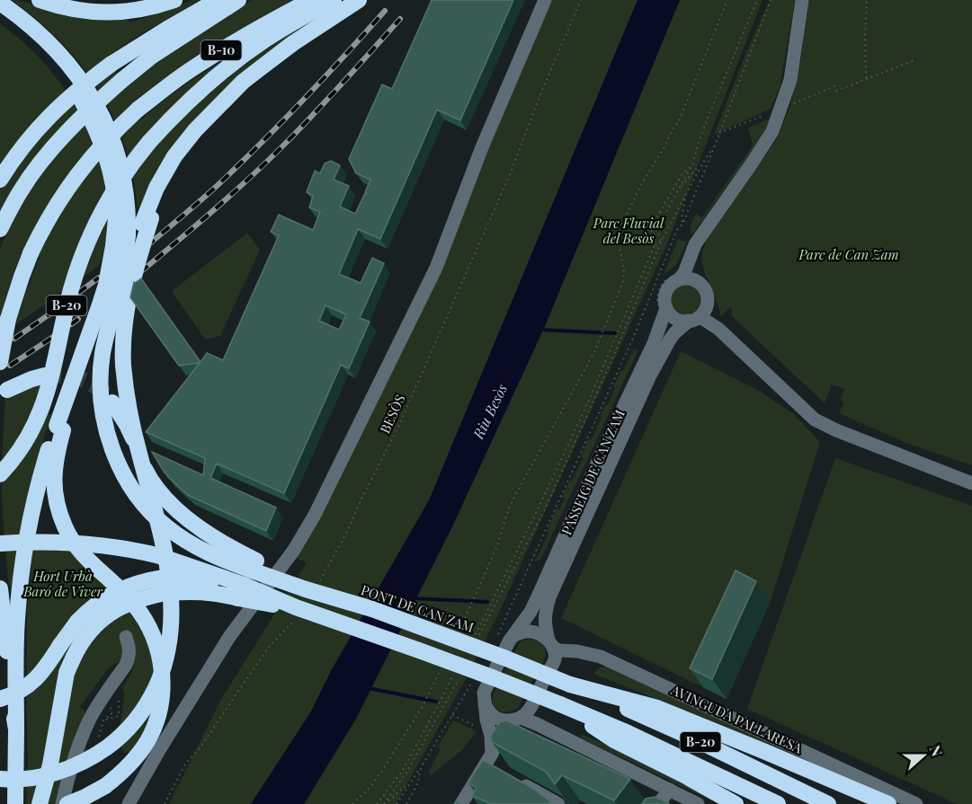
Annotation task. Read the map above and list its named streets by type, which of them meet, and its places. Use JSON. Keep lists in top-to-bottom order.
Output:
{
  "streets": {
    "highway": ["B-10", "B-20", "PONT DE CAN ZAM"],
    "street": ["PASSEIG DE CAN ZAM", "AVINGUDA PALLARESA"],
    "path": ["BESÒS"]
  },
  "crossings": [
    ["B-20", "PONT DE CAN ZAM"],
    ["PASSEIG DE CAN ZAM", "AVINGUDA PALLARESA"]
  ],
  "water": ["Riu Besòs"],
  "parks": ["Parc Fluvial del Besòs", "Parc de Can Zam", "Hort Urbà Baró de Viver"],
  "north": "right"
}
